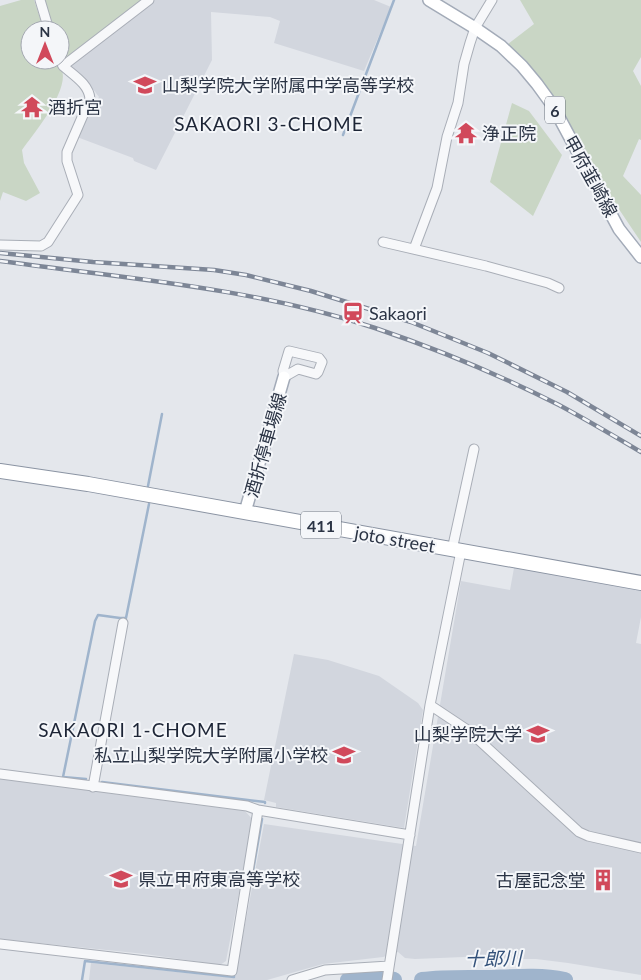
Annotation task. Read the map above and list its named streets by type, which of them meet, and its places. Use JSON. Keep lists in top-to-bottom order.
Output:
{
  "streets": {
    "highway": ["411", "joto street"],
    "main road": ["6", "甲府韮崎線", "酒折停車場線"]
  },
  "crossings": [
    ["酒折停車場線", "joto street"]
  ],
  "districts": ["SAKAORI 3-CHOME", "SAKAORI 1-CHOME"],
  "water": ["十郎川"],
  "places": {
    "school or university": [
      "山梨学院大学附属中学高等学校",
      "山梨学院大学",
      "私立山梨学院大学附属小学校",
      "県立甲府東高等学校"
    ],
    "temple": ["酒折宮", "浄正院"],
    "station": ["Sakaori"],
    "building": ["古屋記念堂"]
  },
  "north": "top"
}
